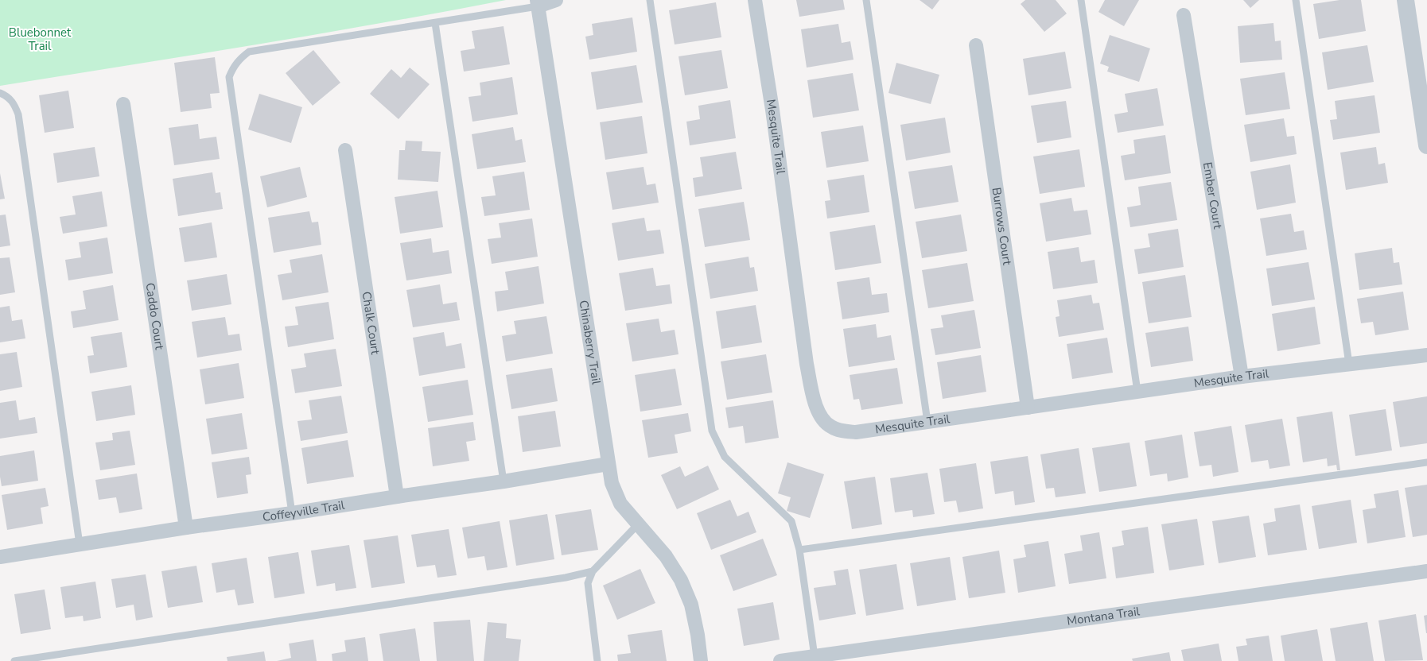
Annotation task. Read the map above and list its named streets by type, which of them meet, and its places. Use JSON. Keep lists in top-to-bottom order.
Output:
{
  "streets": {
    "street": [
      "Mesquite Trail",
      "Ember Court",
      "Burrows Court",
      "Caddo Court",
      "Chalk Court",
      "Chinaberry Trail",
      "Coffeyville Trail",
      "Montana Trail"
    ]
  },
  "crossings": [
    ["Mesquite Trail", "Ember Court"],
    ["Mesquite Trail", "Burrows Court"],
    ["Caddo Court", "Coffeyville Trail"],
    ["Chalk Court", "Coffeyville Trail"],
    ["Chinaberry Trail", "Coffeyville Trail"]
  ],
  "parks": ["Bluebonnet Trail"]
}
